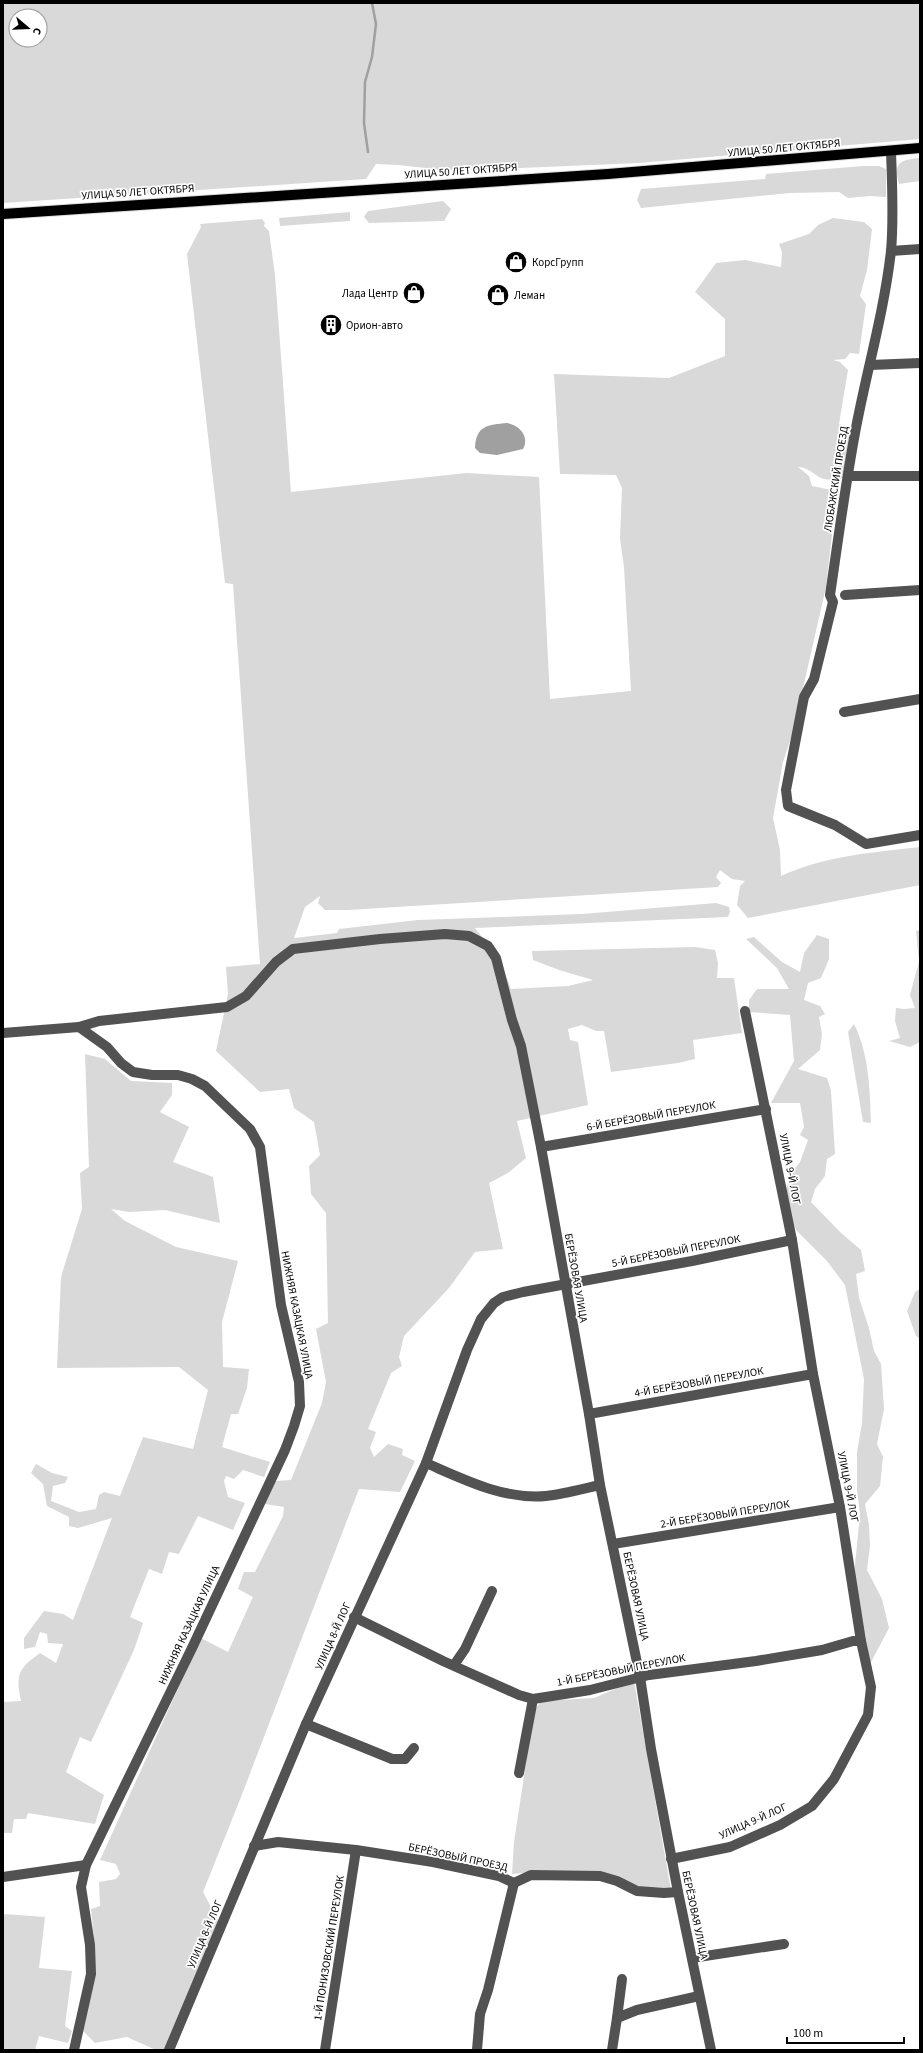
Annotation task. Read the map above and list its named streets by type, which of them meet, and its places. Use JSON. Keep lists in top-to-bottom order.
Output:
{
  "streets": {
    "main road": ["УЛИЦА 50 ЛЕТ ОКТЯБРЯ"],
    "street": [
      "ЛЮБАЖСКИЙ ПРОЕЗД",
      "6-Й БЕРЁЗОВЫЙ ПЕРЕУЛОК",
      "УЛИЦА 9-Й ЛОГ",
      "5-Й БЕРЁЗОВЫЙ ПЕРЕУЛОК",
      "БЕРЁЗОВАЯ УЛИЦА",
      "НИЖНЯЯ КАЗАЦКАЯ УЛИЦА",
      "4-Й БЕРЁЗОВЫЙ ПЕРЕУЛОК",
      "2-Й БЕРЁЗОВЫЙ ПЕРЕУЛОК",
      "УЛИЦА 8-Й ЛОГ",
      "1-Й БЕРЁЗОВЫЙ ПЕРЕУЛОК",
      "БЕРЁЗОВЫЙ ПРОЕЗД",
      "1-Й ПОНИЗОВСКИЙ ПЕРЕУЛОК"
    ]
  },
  "crossings": [
    ["УЛИЦА 50 ЛЕТ ОКТЯБРЯ", "ЛЮБАЖСКИЙ ПРОЕЗД"],
    ["6-Й БЕРЁЗОВЫЙ ПЕРЕУЛОК", "УЛИЦА 9-Й ЛОГ"],
    ["6-Й БЕРЁЗОВЫЙ ПЕРЕУЛОК", "БЕРЁЗОВАЯ УЛИЦА"],
    ["УЛИЦА 9-Й ЛОГ", "5-Й БЕРЁЗОВЫЙ ПЕРЕУЛОК"],
    ["УЛИЦА 9-Й ЛОГ", "БЕРЁЗОВАЯ УЛИЦА"],
    ["УЛИЦА 9-Й ЛОГ", "4-Й БЕРЁЗОВЫЙ ПЕРЕУЛОК"],
    ["УЛИЦА 9-Й ЛОГ", "2-Й БЕРЁЗОВЫЙ ПЕРЕУЛОК"],
    ["УЛИЦА 9-Й ЛОГ", "1-Й БЕРЁЗОВЫЙ ПЕРЕУЛОК"],
    ["5-Й БЕРЁЗОВЫЙ ПЕРЕУЛОК", "БЕРЁЗОВАЯ УЛИЦА"],
    ["5-Й БЕРЁЗОВЫЙ ПЕРЕУЛОК", "УЛИЦА 8-Й ЛОГ"],
    ["БЕРЁЗОВАЯ УЛИЦА", "НИЖНЯЯ КАЗАЦКАЯ УЛИЦА"],
    ["БЕРЁЗОВАЯ УЛИЦА", "4-Й БЕРЁЗОВЫЙ ПЕРЕУЛОК"],
    ["БЕРЁЗОВАЯ УЛИЦА", "2-Й БЕРЁЗОВЫЙ ПЕРЕУЛОК"],
    ["БЕРЁЗОВАЯ УЛИЦА", "УЛИЦА 8-Й ЛОГ"],
    ["БЕРЁЗОВАЯ УЛИЦА", "1-Й БЕРЁЗОВЫЙ ПЕРЕУЛОК"],
    ["БЕРЁЗОВАЯ УЛИЦА", "БЕРЁЗОВЫЙ ПРОЕЗД"],
    ["УЛИЦА 8-Й ЛОГ", "1-Й БЕРЁЗОВЫЙ ПЕРЕУЛОК"],
    ["УЛИЦА 8-Й ЛОГ", "БЕРЁЗОВЫЙ ПРОЕЗД"],
    ["БЕРЁЗОВЫЙ ПРОЕЗД", "1-Й ПОНИЗОВСКИЙ ПЕРЕУЛОК"]
  ],
  "places": {
    "shop": ["КорсГрупп", "Лада Центр", "Леман"],
    "building": ["Орион-авто"]
  },
  "scale_bar": "100 m",
  "north": "right"
}
